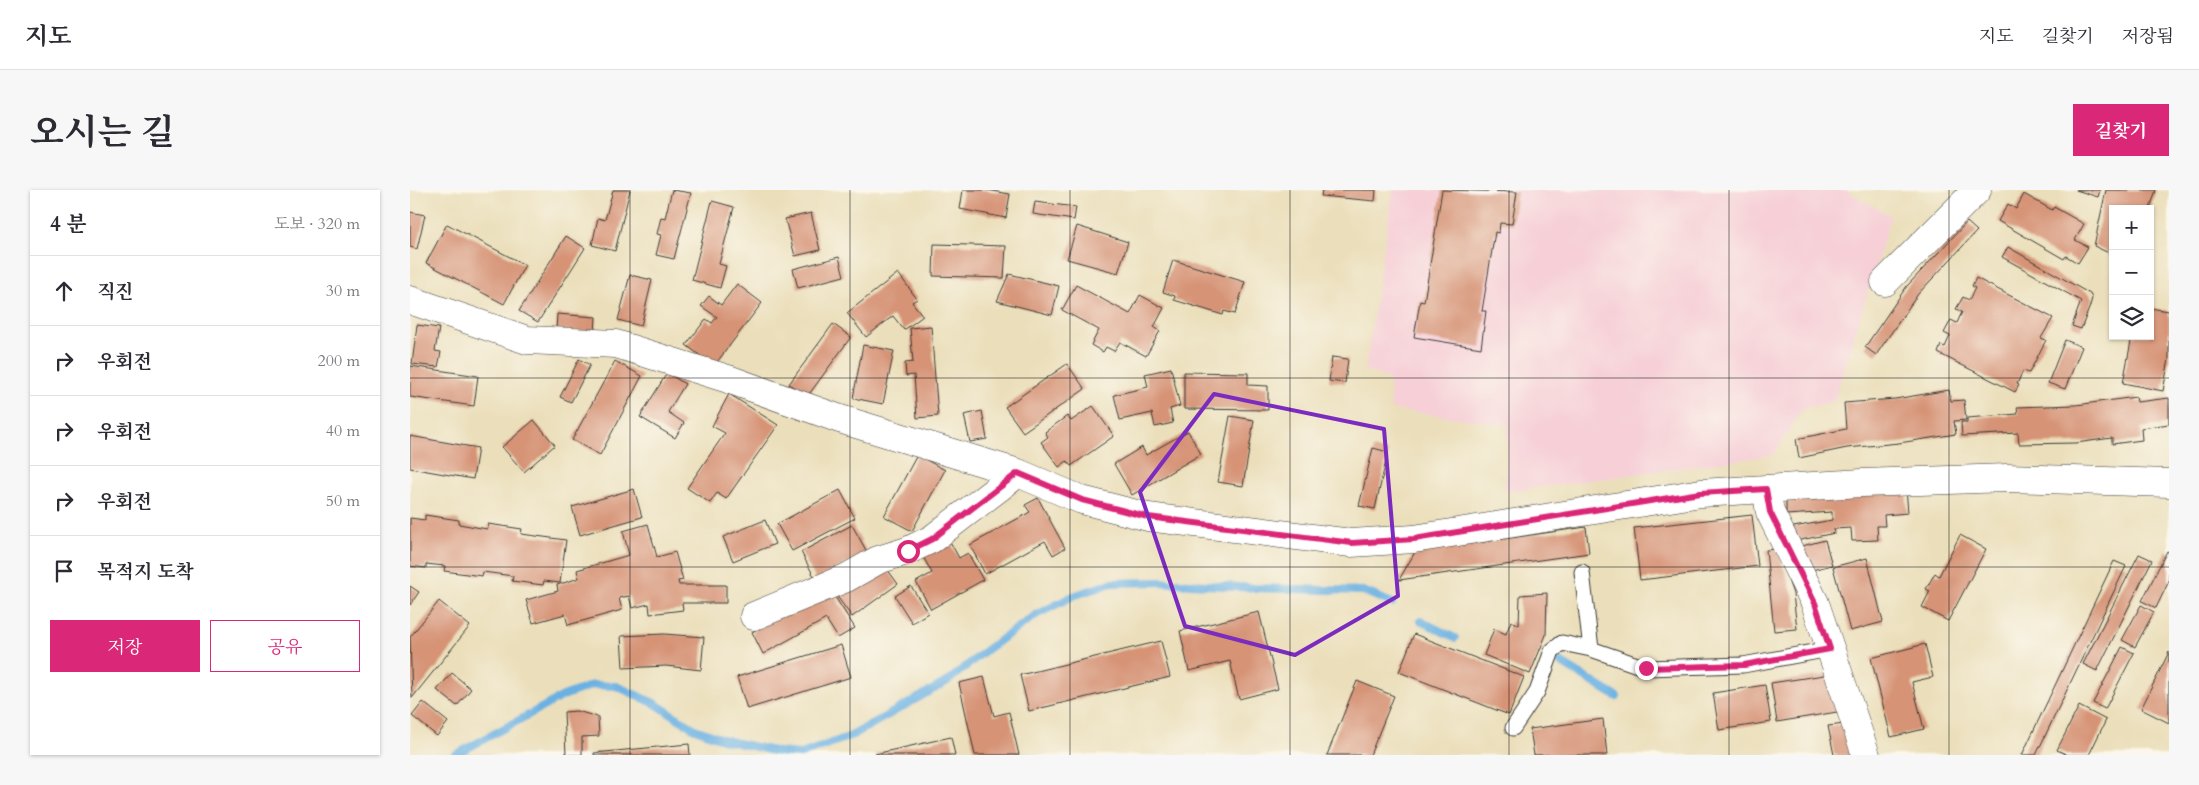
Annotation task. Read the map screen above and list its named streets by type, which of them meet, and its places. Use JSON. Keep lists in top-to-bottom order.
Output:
{
  "page": {
    "header": "지도",
    "nav": ["지도", "길찾기", "저장됨"],
    "title": "오시는 길",
    "buttons": [
      "길찾기",
      ["저장", "공유"]
    ],
    "heading": ["4 분", "도보 · 320 m"],
    "map_buttons": ["+", "−"],
    "list": [
      ["직진", "30 m"],
      ["우회전", "200 m"],
      ["우회전", "40 m"],
      ["우회전", "50 m"],
      "목적지 도착"
    ]
  }
}
